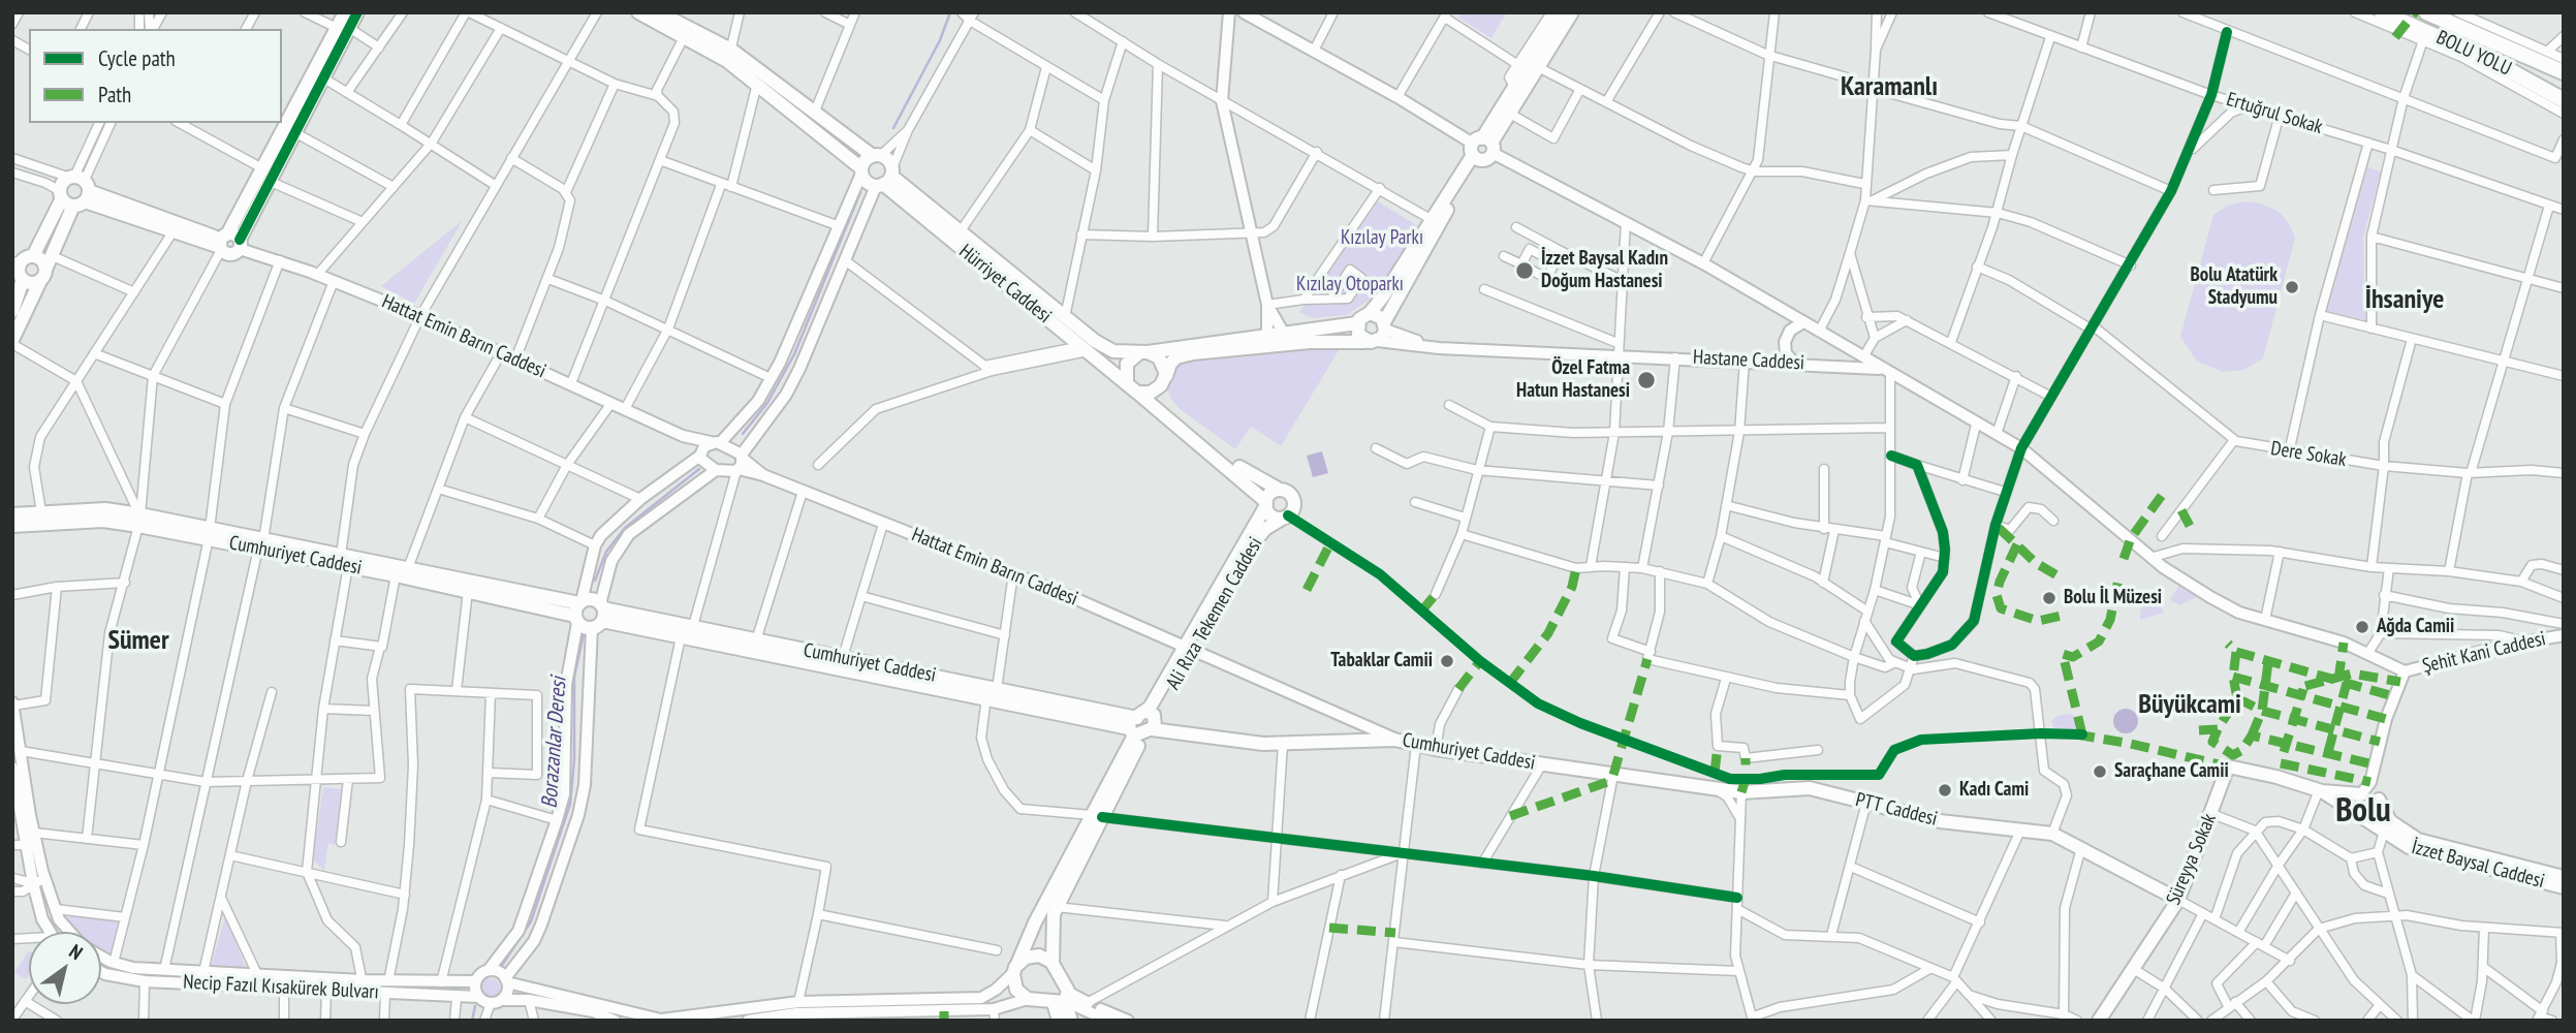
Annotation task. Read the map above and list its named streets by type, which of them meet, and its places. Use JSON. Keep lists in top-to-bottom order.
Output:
{
  "streets": {
    "highway": ["BOLU YOLU"],
    "main road": [
      "Hürriyet Caddesi",
      "Hattat Emin Barın Caddesi",
      "Hastane Caddesi",
      "Cumhuriyet Caddesi",
      "Ali Rıza Tekemen Caddesi",
      "Şehit Kani Caddesi",
      "PTT Caddesi",
      "Süreyya Sokak",
      "İzzet Baysal Caddesi",
      "Necip Fazıl Kısakürek Bulvarı"
    ],
    "street": ["Ertuğrul Sokak", "Dere Sokak"]
  },
  "crossings": [
    ["Hürriyet Caddesi", "Hastane Caddesi"],
    ["Hürriyet Caddesi", "Ali Rıza Tekemen Caddesi"],
    ["Hattat Emin Barın Caddesi", "Cumhuriyet Caddesi"],
    ["Hattat Emin Barın Caddesi", "Ali Rıza Tekemen Caddesi"],
    ["Hastane Caddesi", "Şehit Kani Caddesi"],
    ["Cumhuriyet Caddesi", "Ali Rıza Tekemen Caddesi"],
    ["Cumhuriyet Caddesi", "PTT Caddesi"],
    ["Süreyya Sokak", "İzzet Baysal Caddesi"]
  ],
  "districts": [
    "Karamanlı",
    "İhsaniye",
    "Sümer",
    "Büyükcami",
    "Bolu"
  ],
  "water": ["Borazanlar Deresi"],
  "parks": ["Kızılay Parkı", "Kızılay Otoparkı"],
  "places": [
    "İzzet Baysal Kadın Doğum Hastanesi",
    "Bolu Atatürk Stadyumu",
    "Özel Fatma Hatun Hastanesi",
    "Bolu İl Müzesi",
    "Ağda Camii",
    "Tabaklar Camii",
    "Saraçhane Camii",
    "Kadı Cami"
  ],
  "legend": ["Cycle path", "Path"],
  "north": "top right"
}
